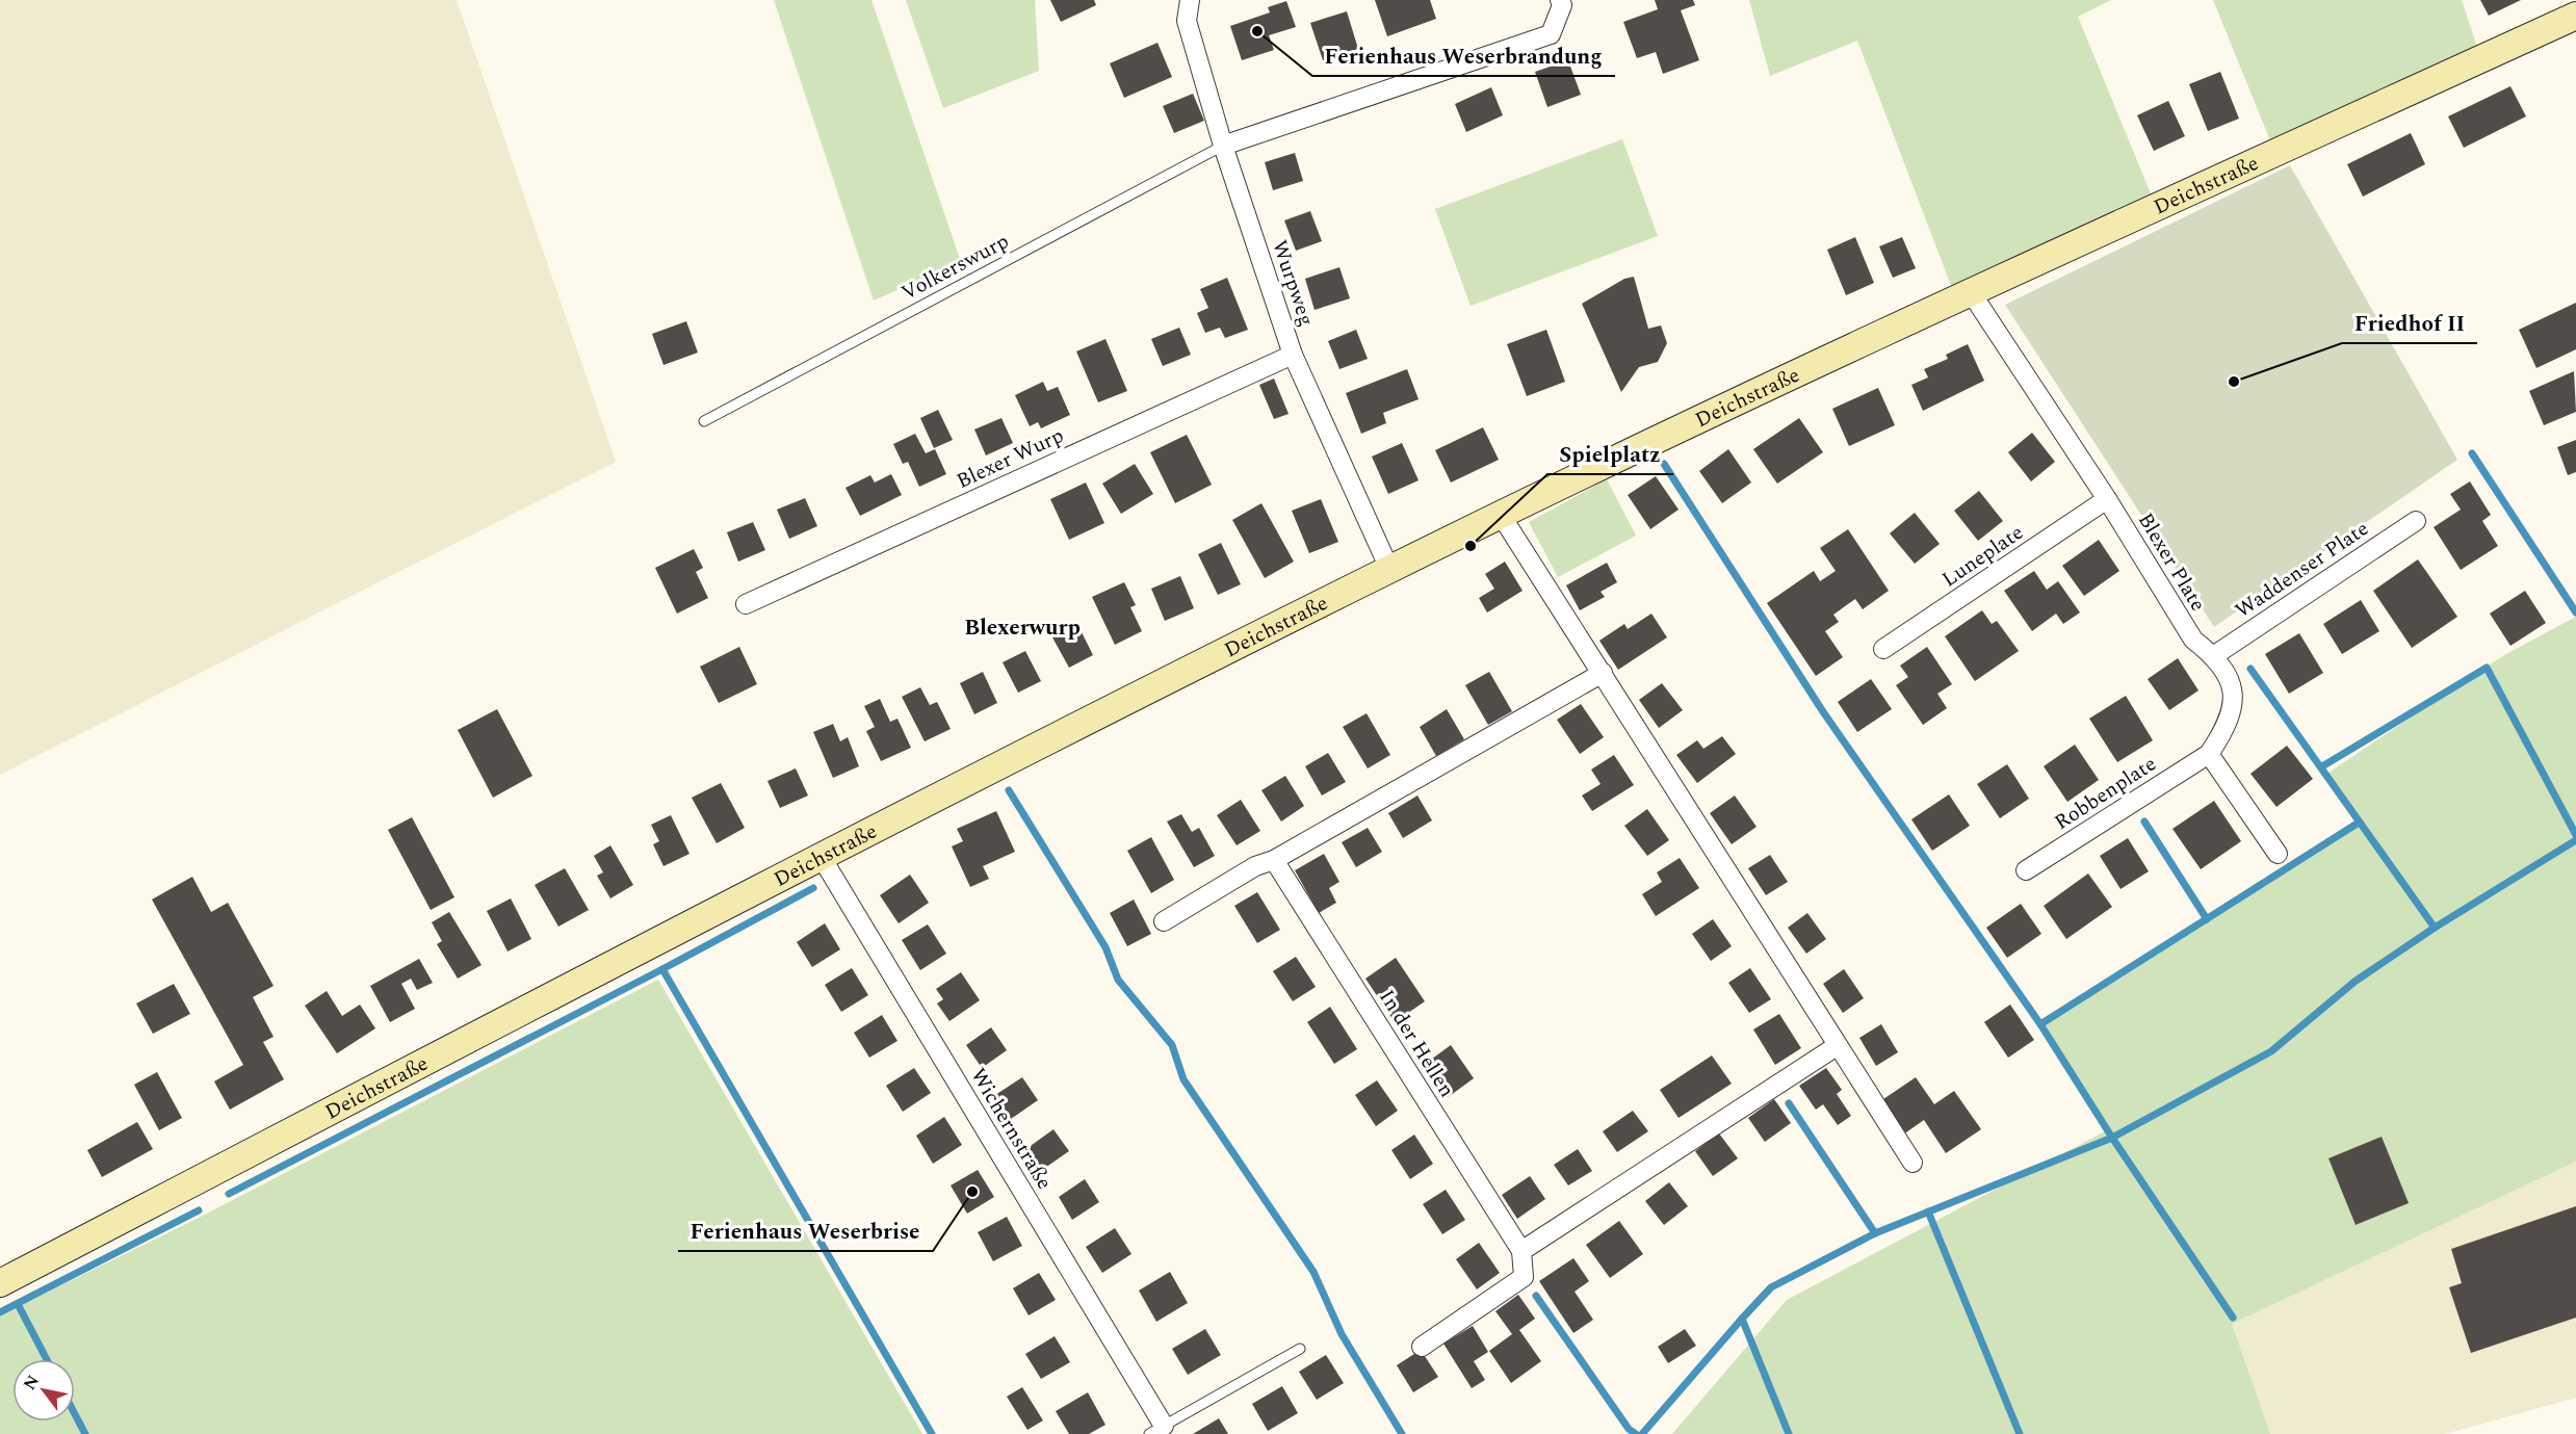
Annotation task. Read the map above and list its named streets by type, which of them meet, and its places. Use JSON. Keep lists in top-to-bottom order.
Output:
{
  "streets": {
    "street": [
      "Deichstraße",
      "Wurpweg",
      "Blexer Wurp",
      "Luneplate",
      "Blexer Plate",
      "Waddenser Plate",
      "Robbenplate",
      "In der Hellen",
      "Wichernstraße"
    ],
    "lane": ["Volkerswurp"]
  },
  "crossings": [
    ["Deichstraße", "Wurpweg"],
    ["Deichstraße", "Blexer Plate"],
    ["Deichstraße", "Wichernstraße"],
    ["Volkerswurp", "Wurpweg"],
    ["Wurpweg", "Blexer Wurp"],
    ["Luneplate", "Blexer Plate"],
    ["Blexer Plate", "Waddenser Plate"],
    ["Blexer Plate", "Robbenplate"]
  ],
  "districts": ["Blexerwurp"],
  "places": [
    "Ferienhaus Weserbrandung",
    "Friedhof II",
    "Spielplatz",
    "Ferienhaus Weserbrise"
  ],
  "north": "top left"
}
